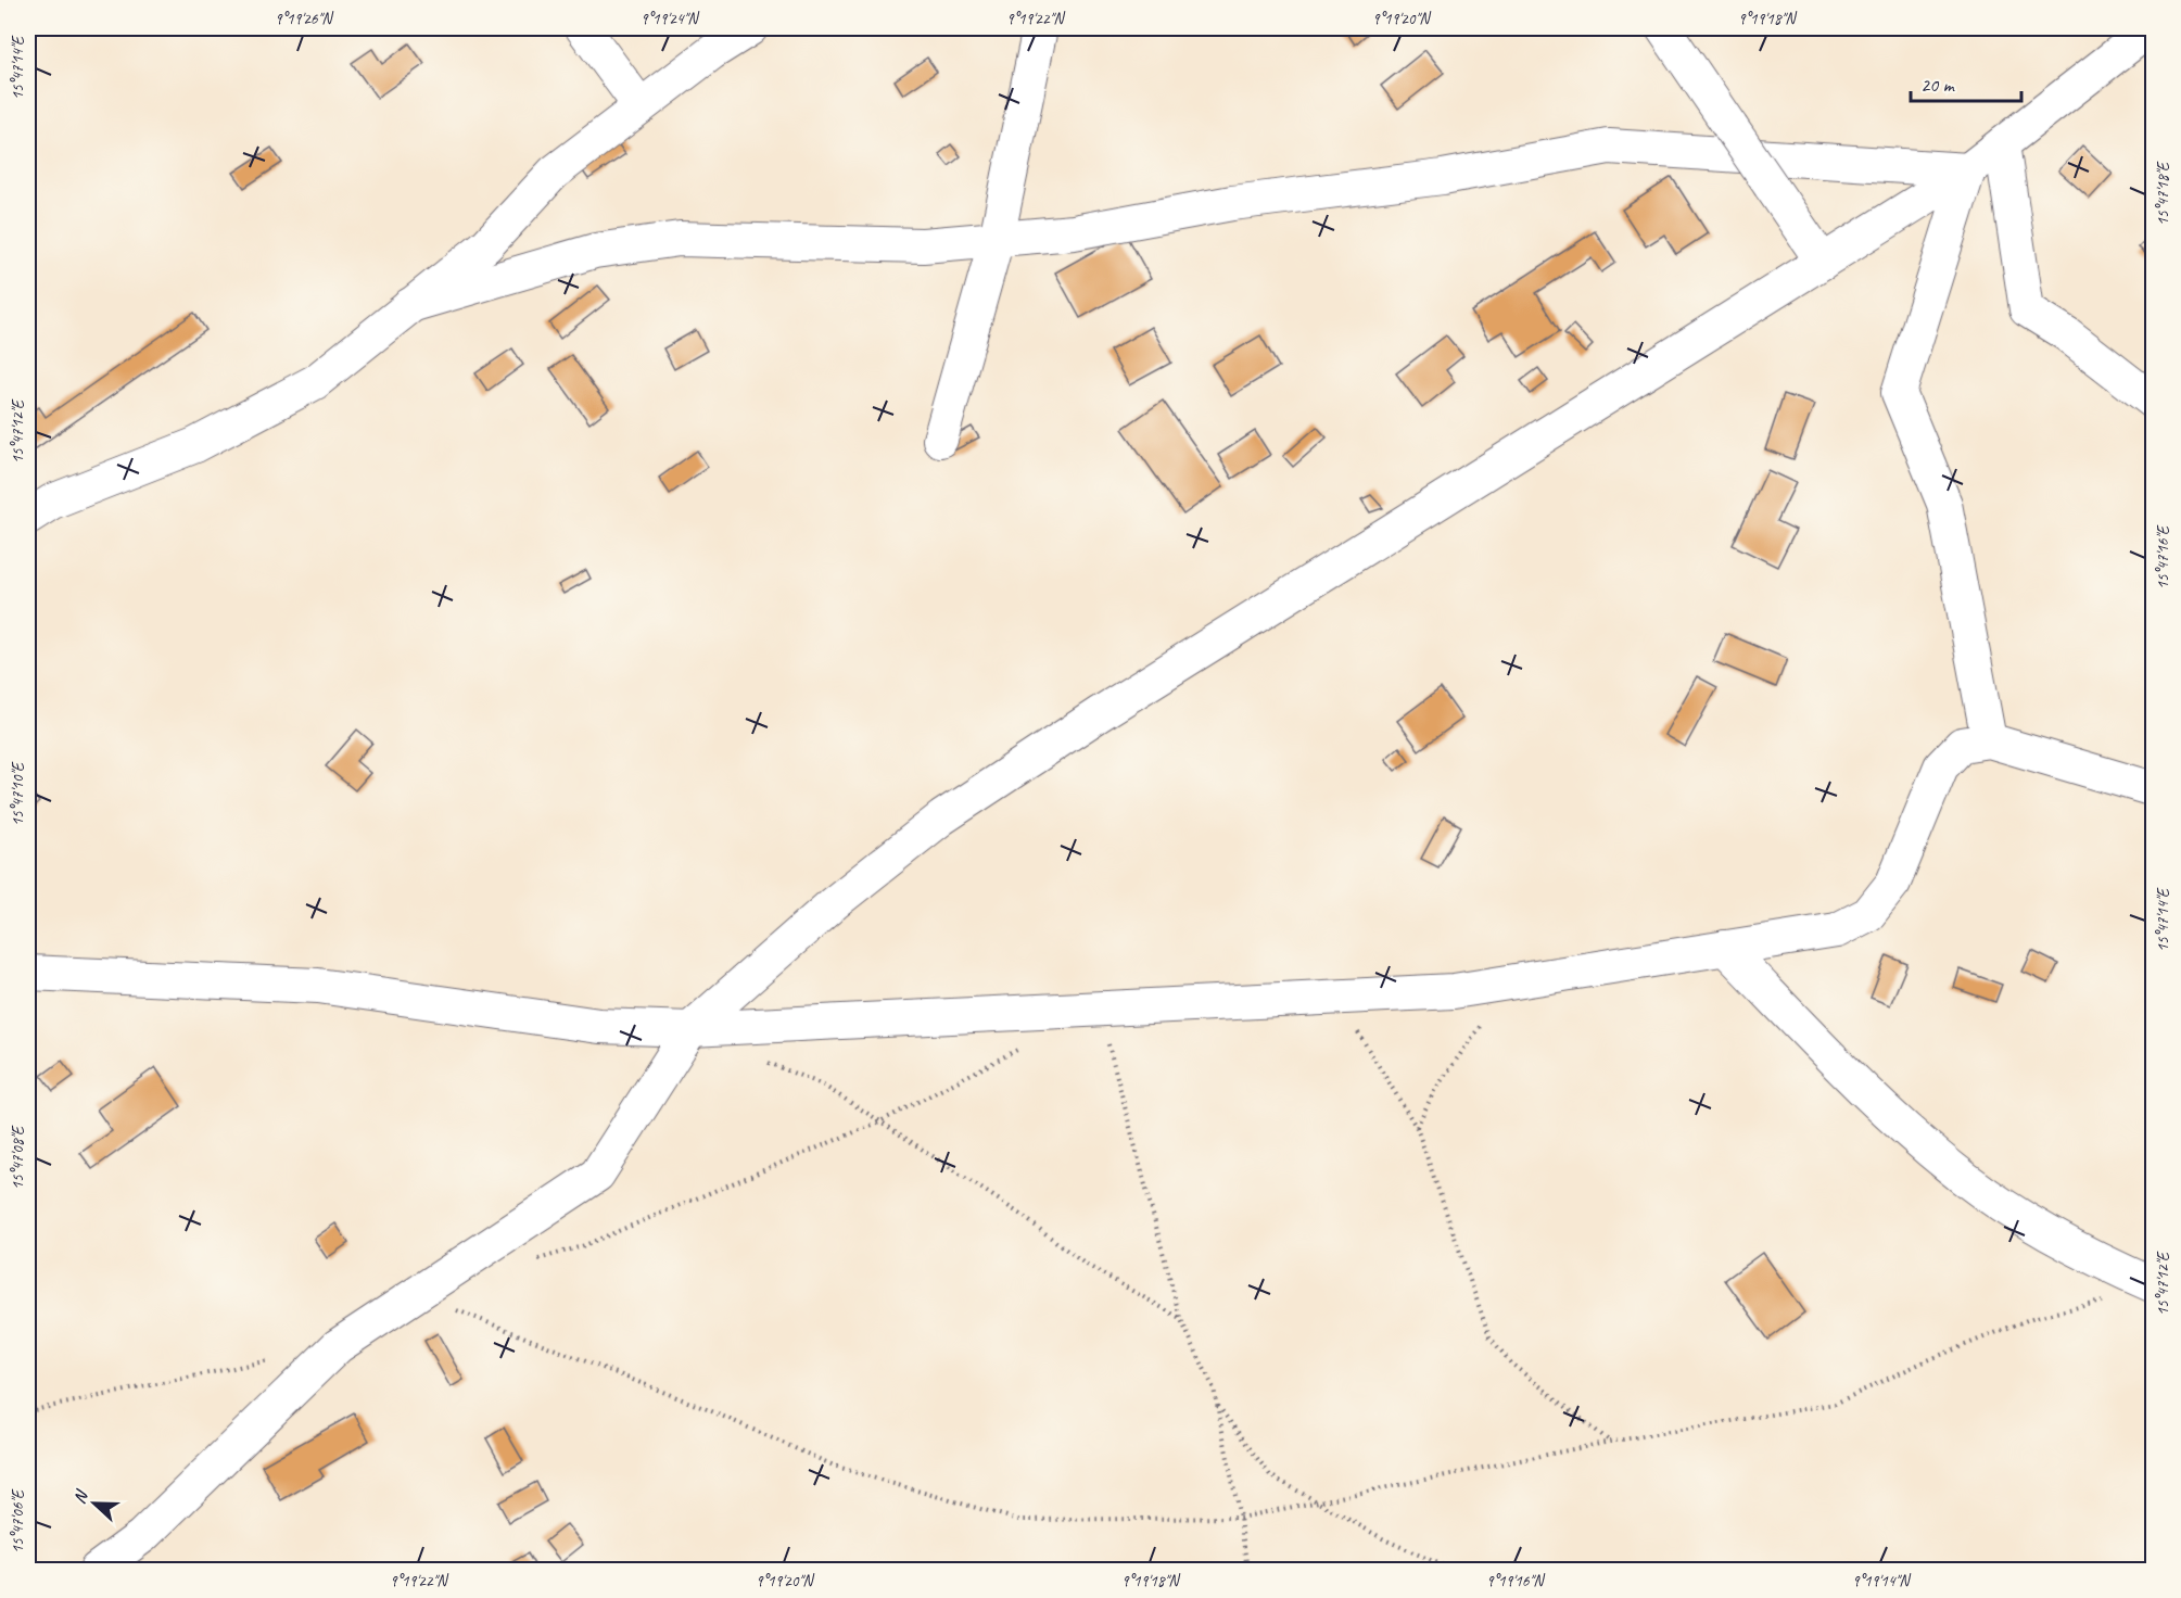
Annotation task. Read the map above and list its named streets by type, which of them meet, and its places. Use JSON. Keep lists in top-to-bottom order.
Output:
{
  "scale_bar": "20 m",
  "north": "left",
  "coordinates": [
    "9°19'26\"N",
    "9°19'24\"N",
    "9°19'22\"N",
    "9°19'20\"N",
    "9°19'18\"N",
    "15°47'14\"E",
    "15°47'18\"E",
    "15°47'12\"E",
    "15°47'16\"E",
    "15°47'10\"E",
    "15°47'08\"E",
    "15°47'06\"E",
    "9°19'16\"N",
    "9°19'14\"N"
  ]
}
